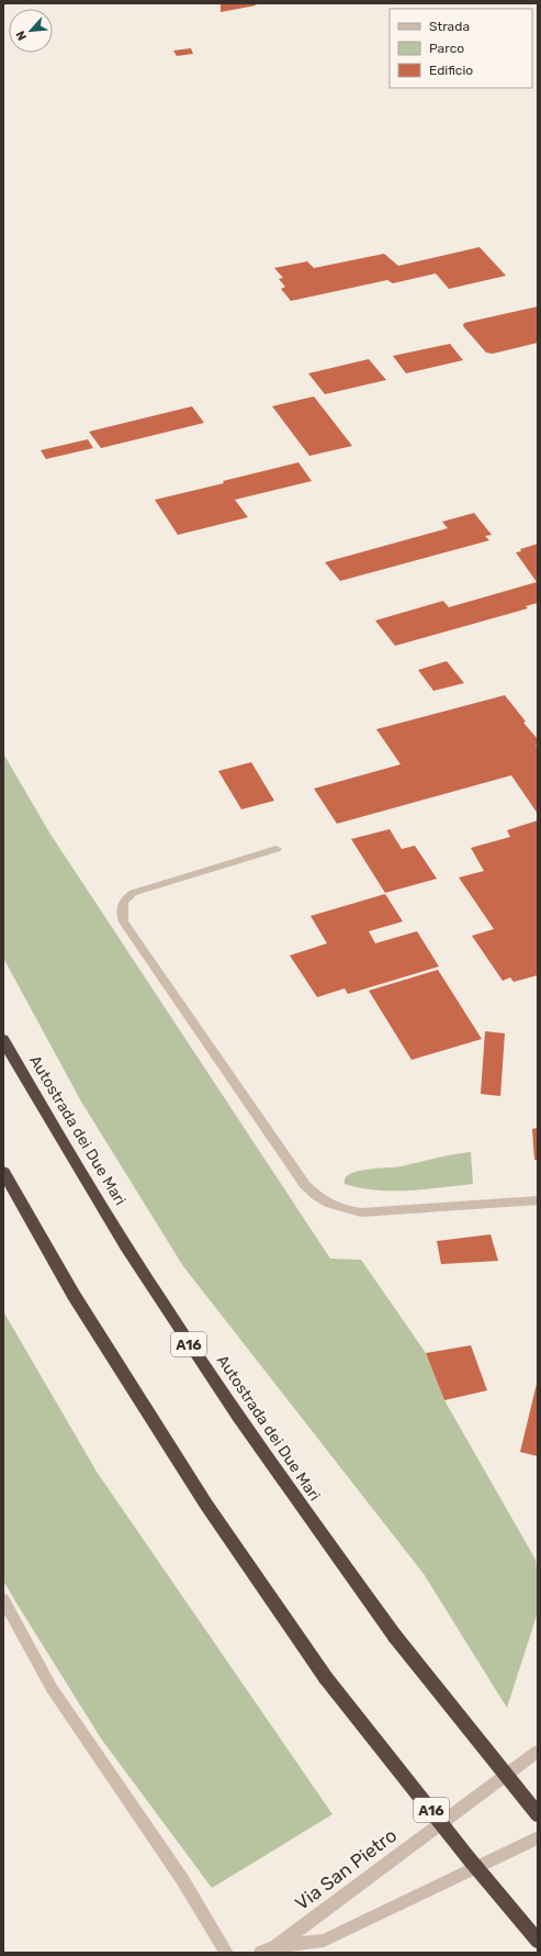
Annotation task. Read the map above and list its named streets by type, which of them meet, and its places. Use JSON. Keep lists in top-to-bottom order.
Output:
{
  "streets": {
    "highway": ["Autostrada dei Due Mari", "A16"],
    "street": ["Via San Pietro"]
  },
  "legend": ["Strada", "Parco", "Edificio"],
  "north": "bottom left"
}
